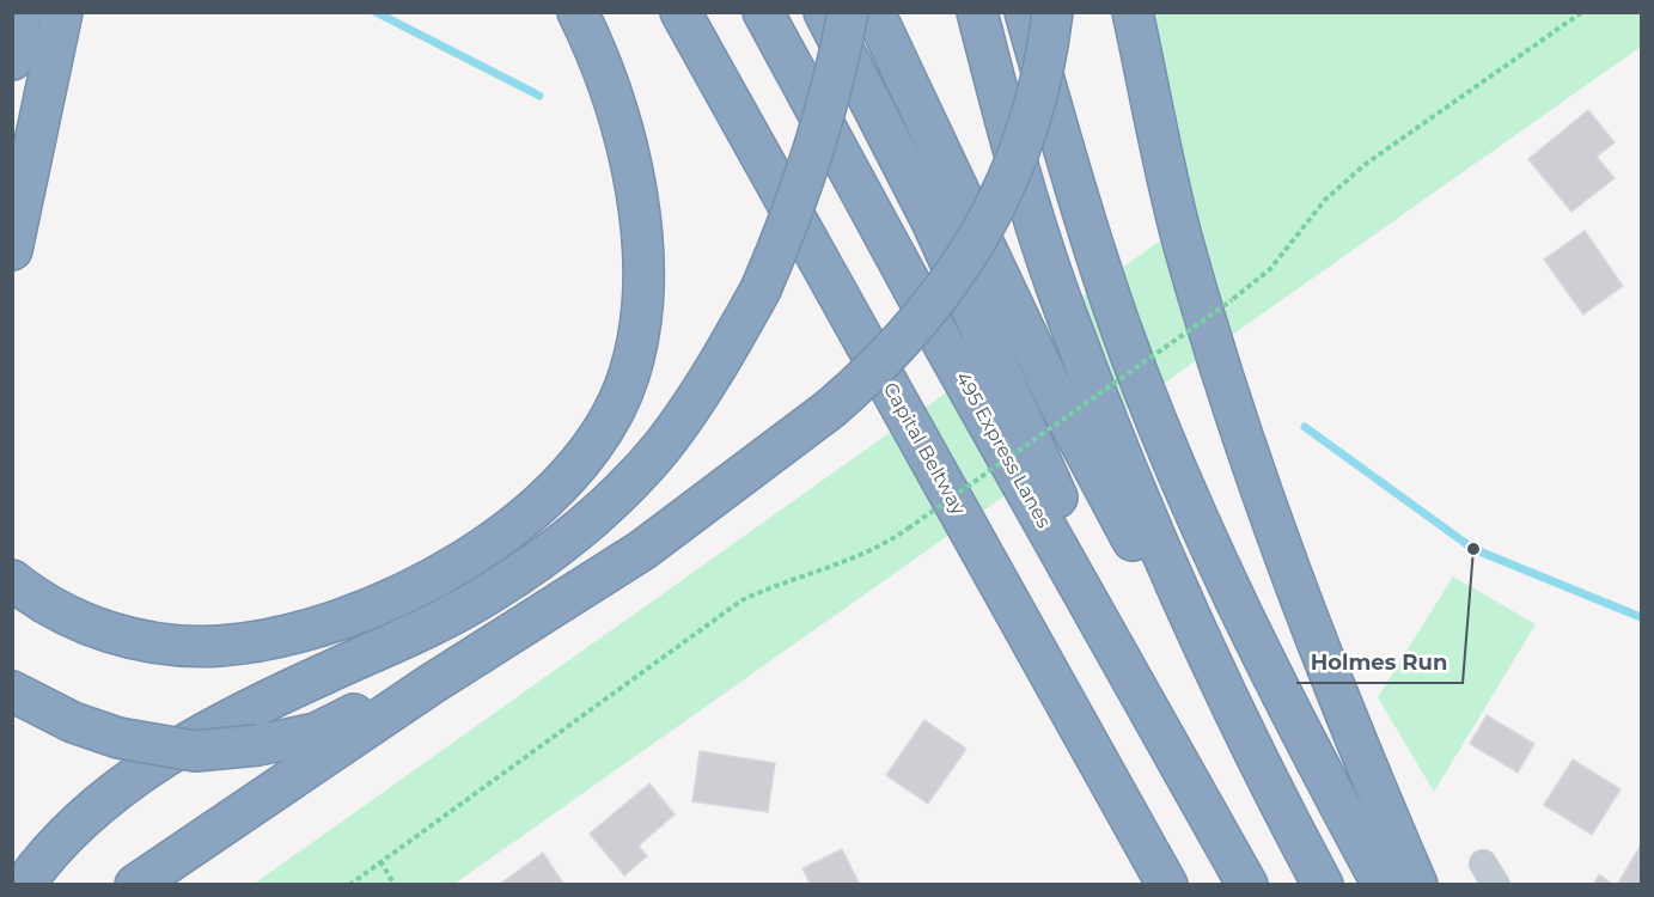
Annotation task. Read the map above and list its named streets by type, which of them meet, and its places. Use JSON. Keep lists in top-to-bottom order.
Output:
{
  "streets": {
    "highway": ["Capital Beltway", "495 Express Lanes"]
  },
  "places": ["Holmes Run"]
}
